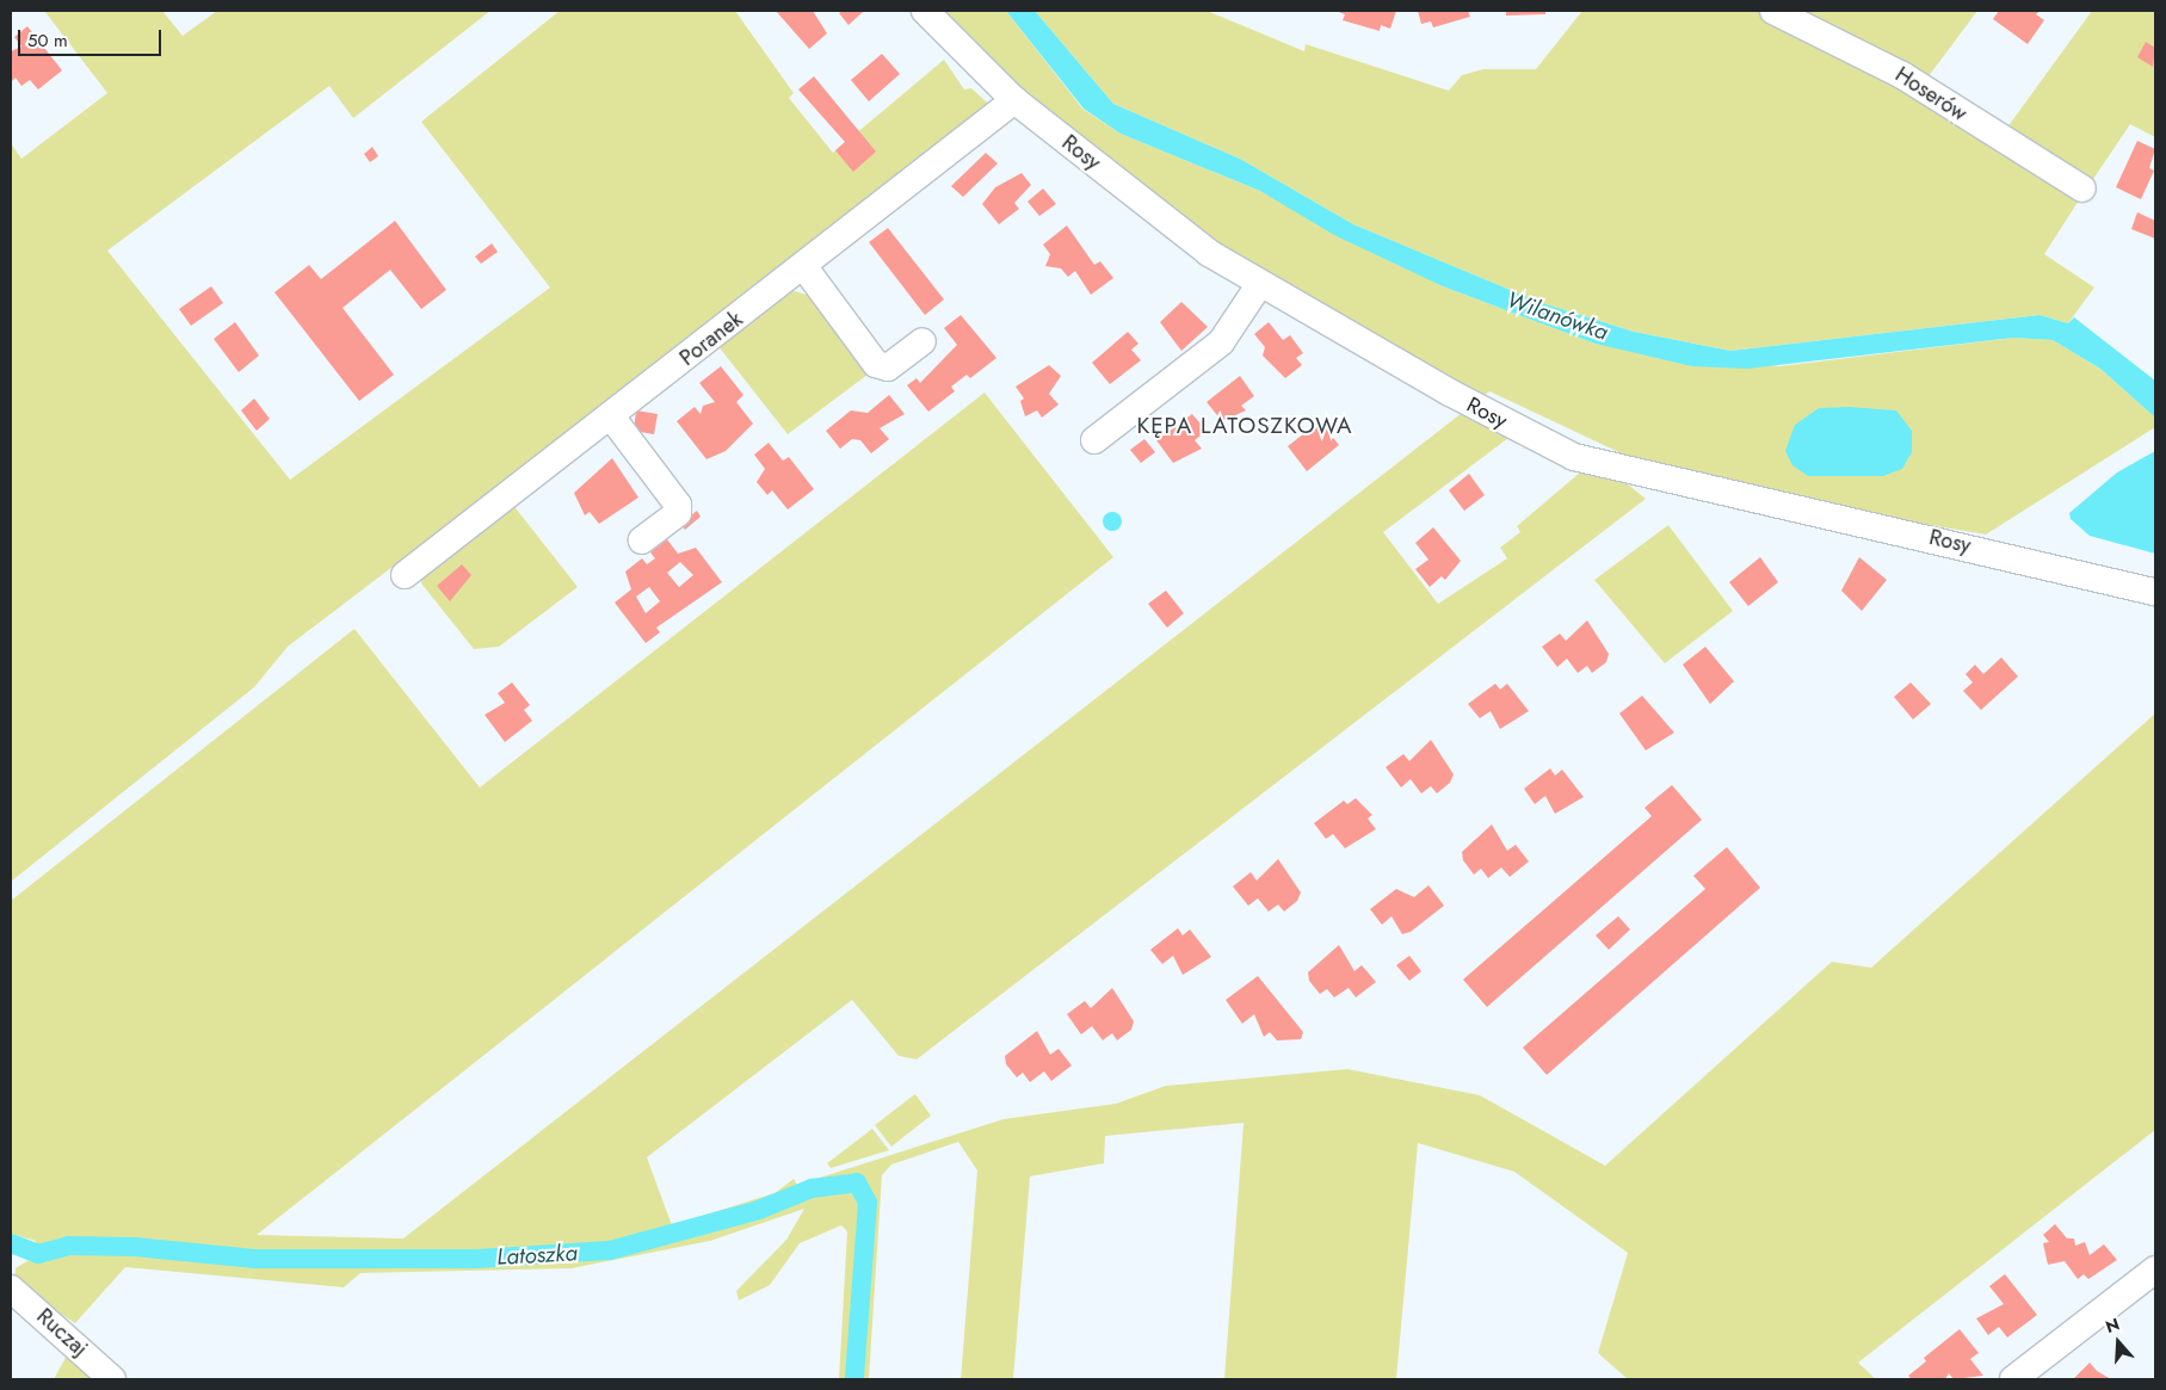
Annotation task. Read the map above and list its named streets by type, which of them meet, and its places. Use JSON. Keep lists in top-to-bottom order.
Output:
{
  "streets": {
    "street": [
      "Hoserów",
      "Rosy",
      "Poranek",
      "Ruczaj"
    ]
  },
  "crossings": [
    ["Rosy", "Poranek"]
  ],
  "districts": ["KĘPA LATOSZKOWA"],
  "water": ["Wilanówka", "Latoszka"],
  "scale_bar": "50 m",
  "north": "top"
}
